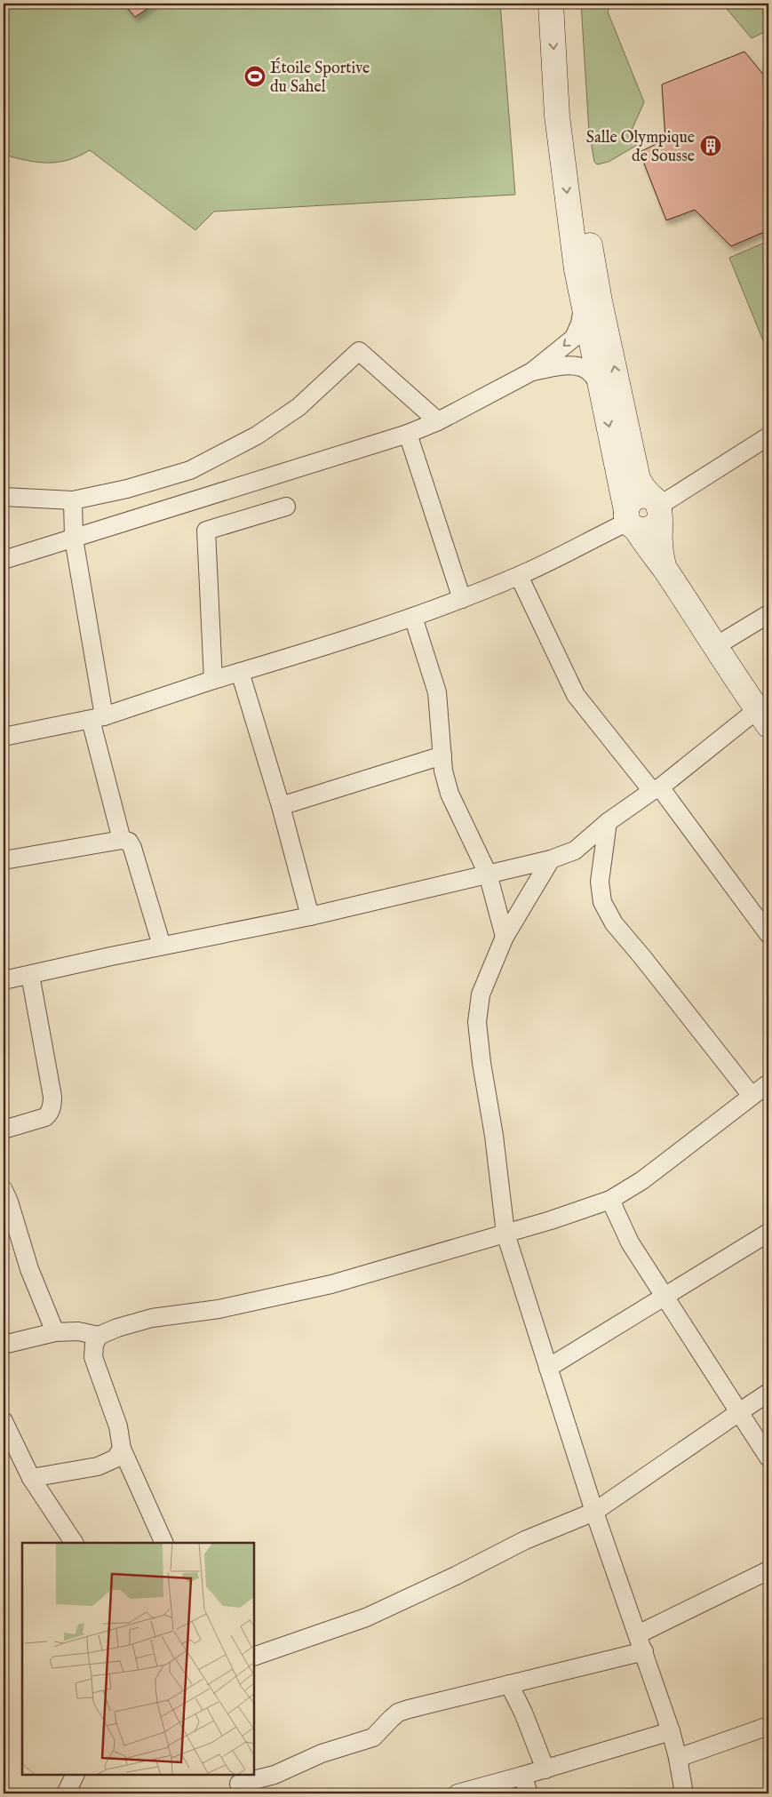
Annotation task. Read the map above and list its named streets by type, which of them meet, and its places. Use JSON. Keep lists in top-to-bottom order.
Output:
{
  "places": {
    "sports": ["Étoile Sportive du Sahel"],
    "building": ["Salle Olympique de Sousse"]
  }
}
